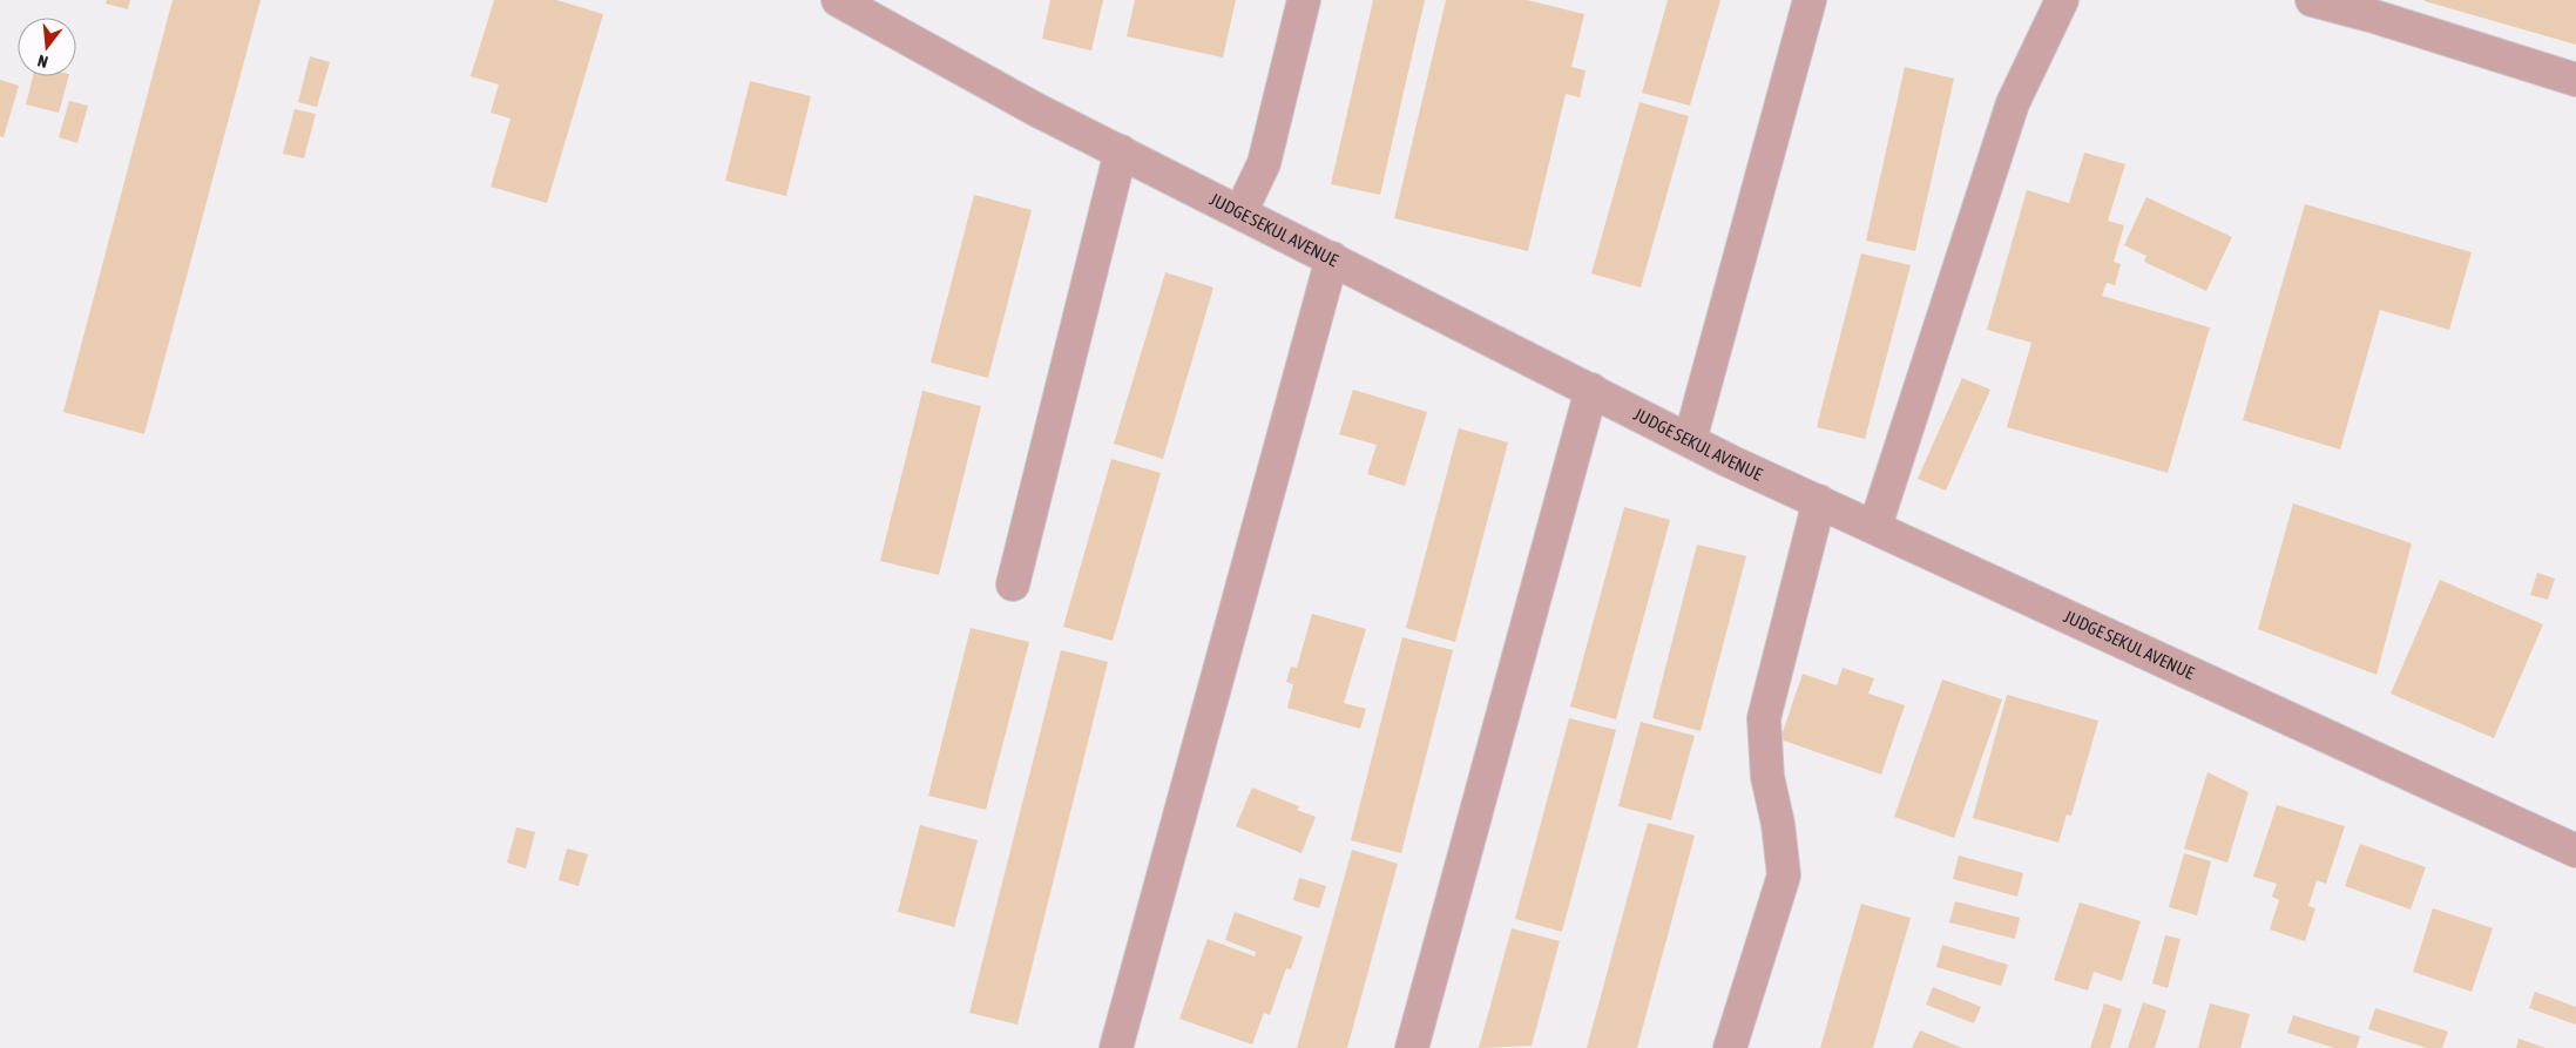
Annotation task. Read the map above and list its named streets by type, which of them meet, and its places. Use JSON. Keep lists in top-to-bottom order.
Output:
{
  "streets": {
    "street": ["JUDGE SEKUL AVENUE"]
  },
  "north": "bottom"
}
